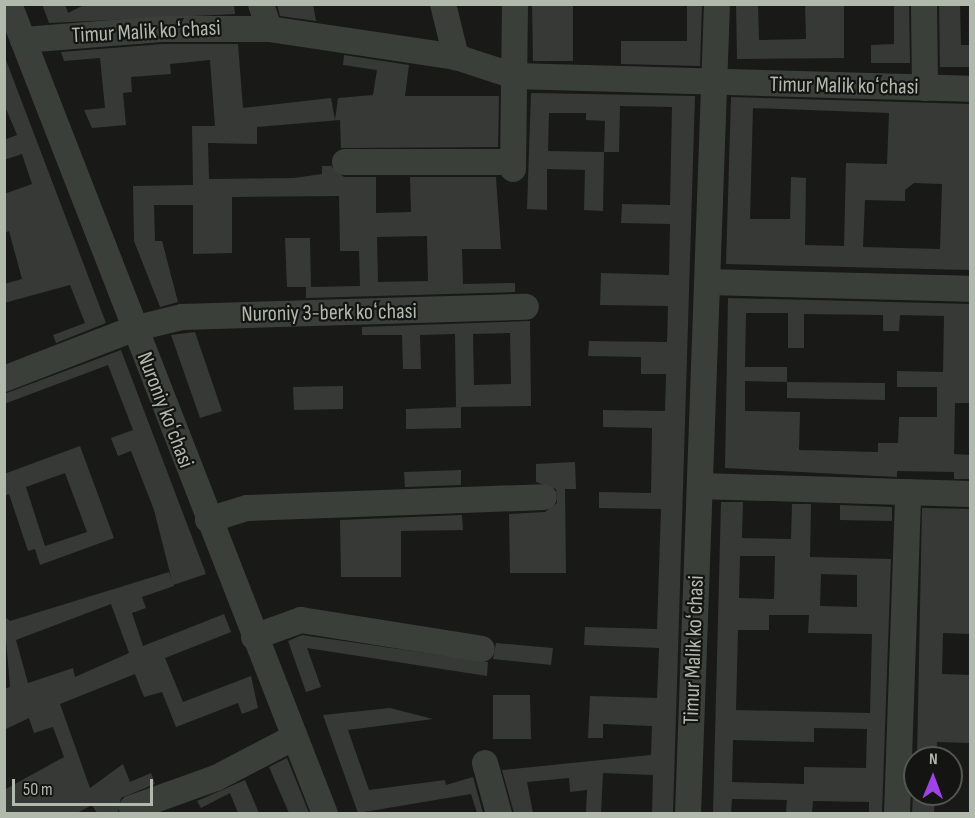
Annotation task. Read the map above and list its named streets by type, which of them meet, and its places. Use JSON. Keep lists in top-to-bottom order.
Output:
{
  "streets": {
    "street": ["Timur Malik koʻchasi", "Nuroniy 3-berk koʻchasi", "Nuroniy koʻchasi"]
  },
  "crossings": [
    ["Timur Malik koʻchasi", "Nuroniy koʻchasi"],
    ["Nuroniy 3-berk koʻchasi", "Nuroniy koʻchasi"]
  ],
  "scale_bar": "50 m",
  "north": "top"
}
